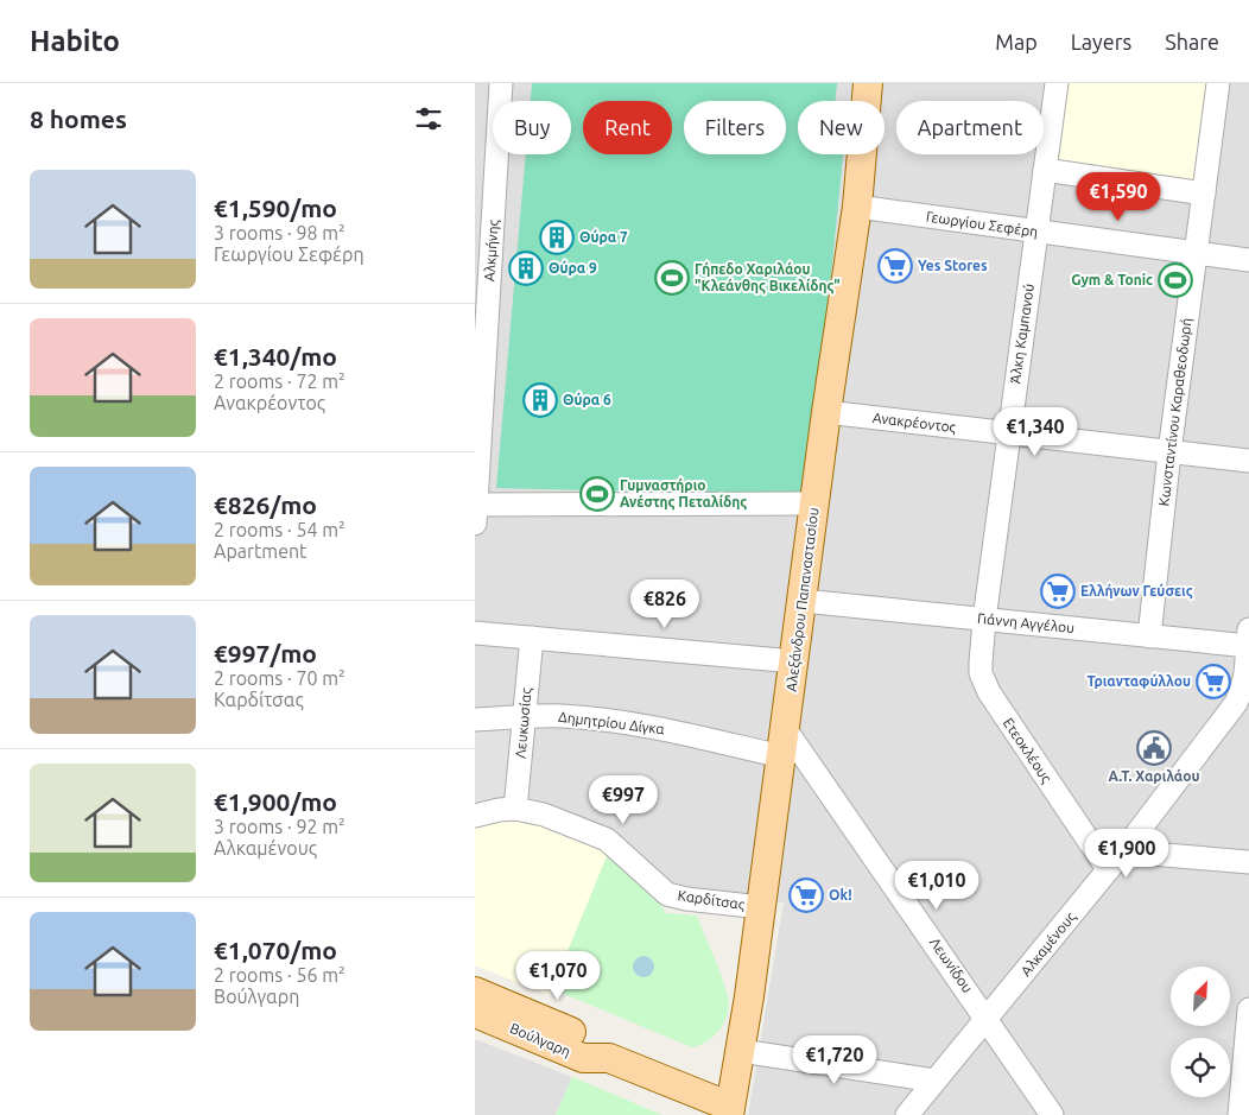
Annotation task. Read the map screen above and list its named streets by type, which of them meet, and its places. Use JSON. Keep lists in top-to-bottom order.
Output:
{
  "streets": {
    "main road": ["Αλεξάνδρου Παπαναστασίου", "Βούλγαρη"],
    "street": [
      "Γεωργίου Σεφέρη",
      "Αλκμήνης",
      "Άλκη Καμπανού",
      "Κωνσταντίνου Καραθεοδωρή",
      "Ανακρέοντος",
      "Γιάννη Αγγέλου",
      "Λευκωσίας",
      "Δημητρίου Δίγκα",
      "Ετεοκλέους",
      "Καρδίτσας",
      "Αλκαμένους",
      "Λεωνίδου"
    ]
  },
  "crossings": [
    ["Γεωργίου Σεφέρη", "Άλκη Καμπανού"],
    ["Γεωργίου Σεφέρη", "Κωνσταντίνου Καραθεοδωρή"],
    ["Γεωργίου Σεφέρη", "Αλεξάνδρου Παπαναστασίου"],
    ["Άλκη Καμπανού", "Ανακρέοντος"],
    ["Άλκη Καμπανού", "Γιάννη Αγγέλου"],
    ["Άλκη Καμπανού", "Ετεοκλέους"],
    ["Κωνσταντίνου Καραθεοδωρή", "Ανακρέοντος"],
    ["Κωνσταντίνου Καραθεοδωρή", "Γιάννη Αγγέλου"],
    ["Ανακρέοντος", "Αλεξάνδρου Παπαναστασίου"],
    ["Αλεξάνδρου Παπαναστασίου", "Γιάννη Αγγέλου"],
    ["Αλεξάνδρου Παπαναστασίου", "Δημητρίου Δίγκα"],
    ["Αλεξάνδρου Παπαναστασίου", "Καρδίτσας"],
    ["Αλεξάνδρου Παπαναστασίου", "Λεωνίδου"],
    ["Αλεξάνδρου Παπαναστασίου", "Βούλγαρη"],
    ["Γιάννη Αγγέλου", "Ετεοκλέους"],
    ["Γιάννη Αγγέλου", "Αλκαμένους"],
    ["Λευκωσίας", "Δημητρίου Δίγκα"],
    ["Λευκωσίας", "Καρδίτσας"],
    ["Δημητρίου Δίγκα", "Λεωνίδου"],
    ["Ετεοκλέους", "Αλκαμένους"],
    ["Αλκαμένους", "Λεωνίδου"]
  ],
  "places": {
    "building": ["Θύρα 7", "Θύρα 9", "Θύρα 6"],
    "supermarket": [
      "Yes Stores",
      "Ελλήνων Γεύσεις",
      "Τριανταφύλλου",
      "Ok!"
    ],
    "sports": ["Γήπεδο Χαριλάου \"Κλεάνθης Βικελίδης\"", "Gym & Tonic", "Γυμναστήριο Ανέστης Πεταλίδης"],
    "public building": ["Α.Τ. Χαριλάου"]
  },
  "north": "top right",
  "page": {
    "header": "Habito",
    "nav": ["Map", "Layers", "Share"],
    "heading": "8 homes",
    "chip": [
      "Buy",
      "Rent",
      "Filters",
      "New",
      "Apartment"
    ],
    "list": [
      {
        "name": "€1,590/mo",
        "note": "3 rooms · 98 m² · Γεωργίου Σεφέρη"
      },
      {
        "name": "€1,340/mo",
        "note": "2 rooms · 72 m² · Ανακρέοντος"
      },
      {
        "name": "€826/mo",
        "note": "2 rooms · 54 m² · Apartment"
      },
      {
        "name": "€997/mo",
        "note": "2 rooms · 70 m² · Καρδίτσας"
      },
      {
        "name": "€1,900/mo",
        "note": "3 rooms · 92 m² · Αλκαμένους"
      },
      {
        "name": "€1,070/mo",
        "note": "2 rooms · 56 m² · Βούλγαρη"
      }
    ],
    "price": [
      "€1,590",
      "€1,340",
      "€826",
      "€997",
      "€1,900",
      "€1,010",
      "€1,070",
      "€1,720"
    ]
  }
}
